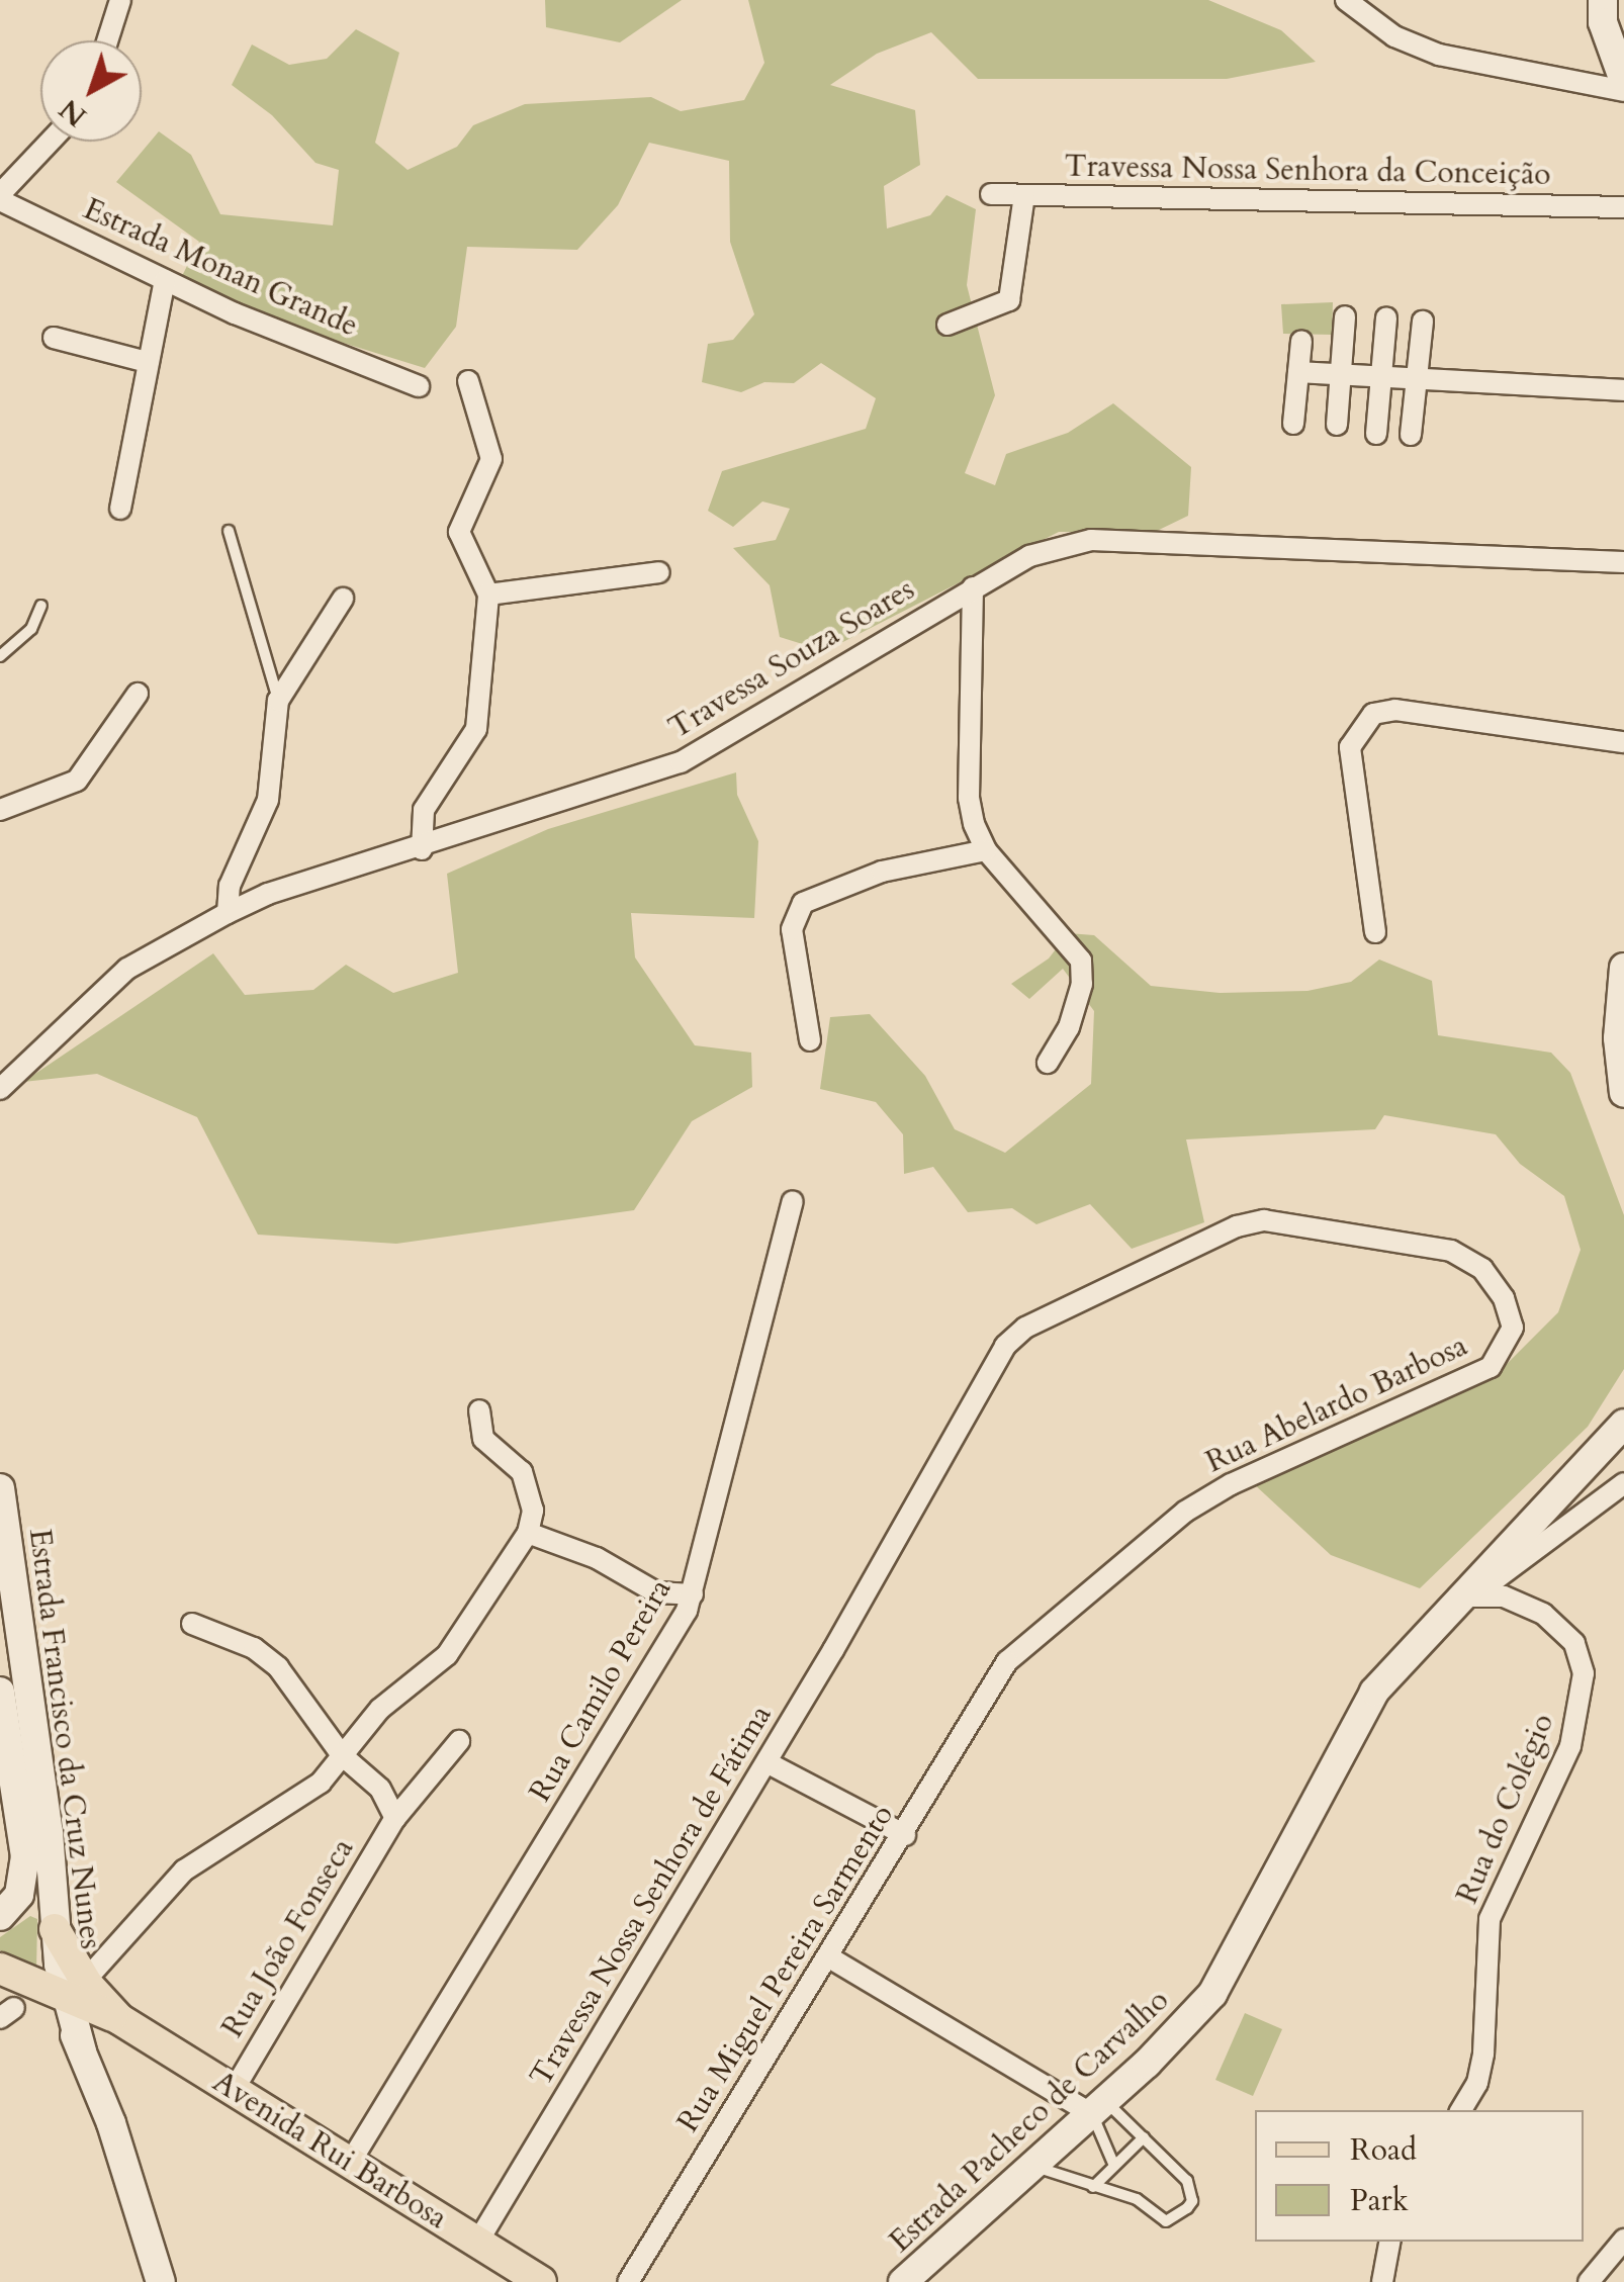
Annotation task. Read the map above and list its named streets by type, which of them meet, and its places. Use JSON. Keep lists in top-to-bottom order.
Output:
{
  "streets": {
    "main road": ["Estrada Francisco da Cruz Nunes", "Estrada Pacheco de Carvalho", "Avenida Rui Barbosa"],
    "street": [
      "Travessa Nossa Senhora da Conceição",
      "Estrada Monan Grande",
      "Travessa Souza Soares",
      "Rua Abelardo Barbosa",
      "Rua Camilo Pereira",
      "Rua do Colégio",
      "Travessa Nossa Senhora de Fátima",
      "Rua João Fonseca",
      "Rua Miguel Pereira Sarmento"
    ]
  },
  "crossings": [
    ["Rua Abelardo Barbosa", "Travessa Nossa Senhora de Fátima"],
    ["Rua Abelardo Barbosa", "Rua Miguel Pereira Sarmento"],
    ["Rua Camilo Pereira", "Avenida Rui Barbosa"],
    ["Travessa Nossa Senhora de Fátima", "Avenida Rui Barbosa"],
    ["Rua João Fonseca", "Avenida Rui Barbosa"]
  ],
  "legend": ["Road", "Park"],
  "north": "bottom left"
}
